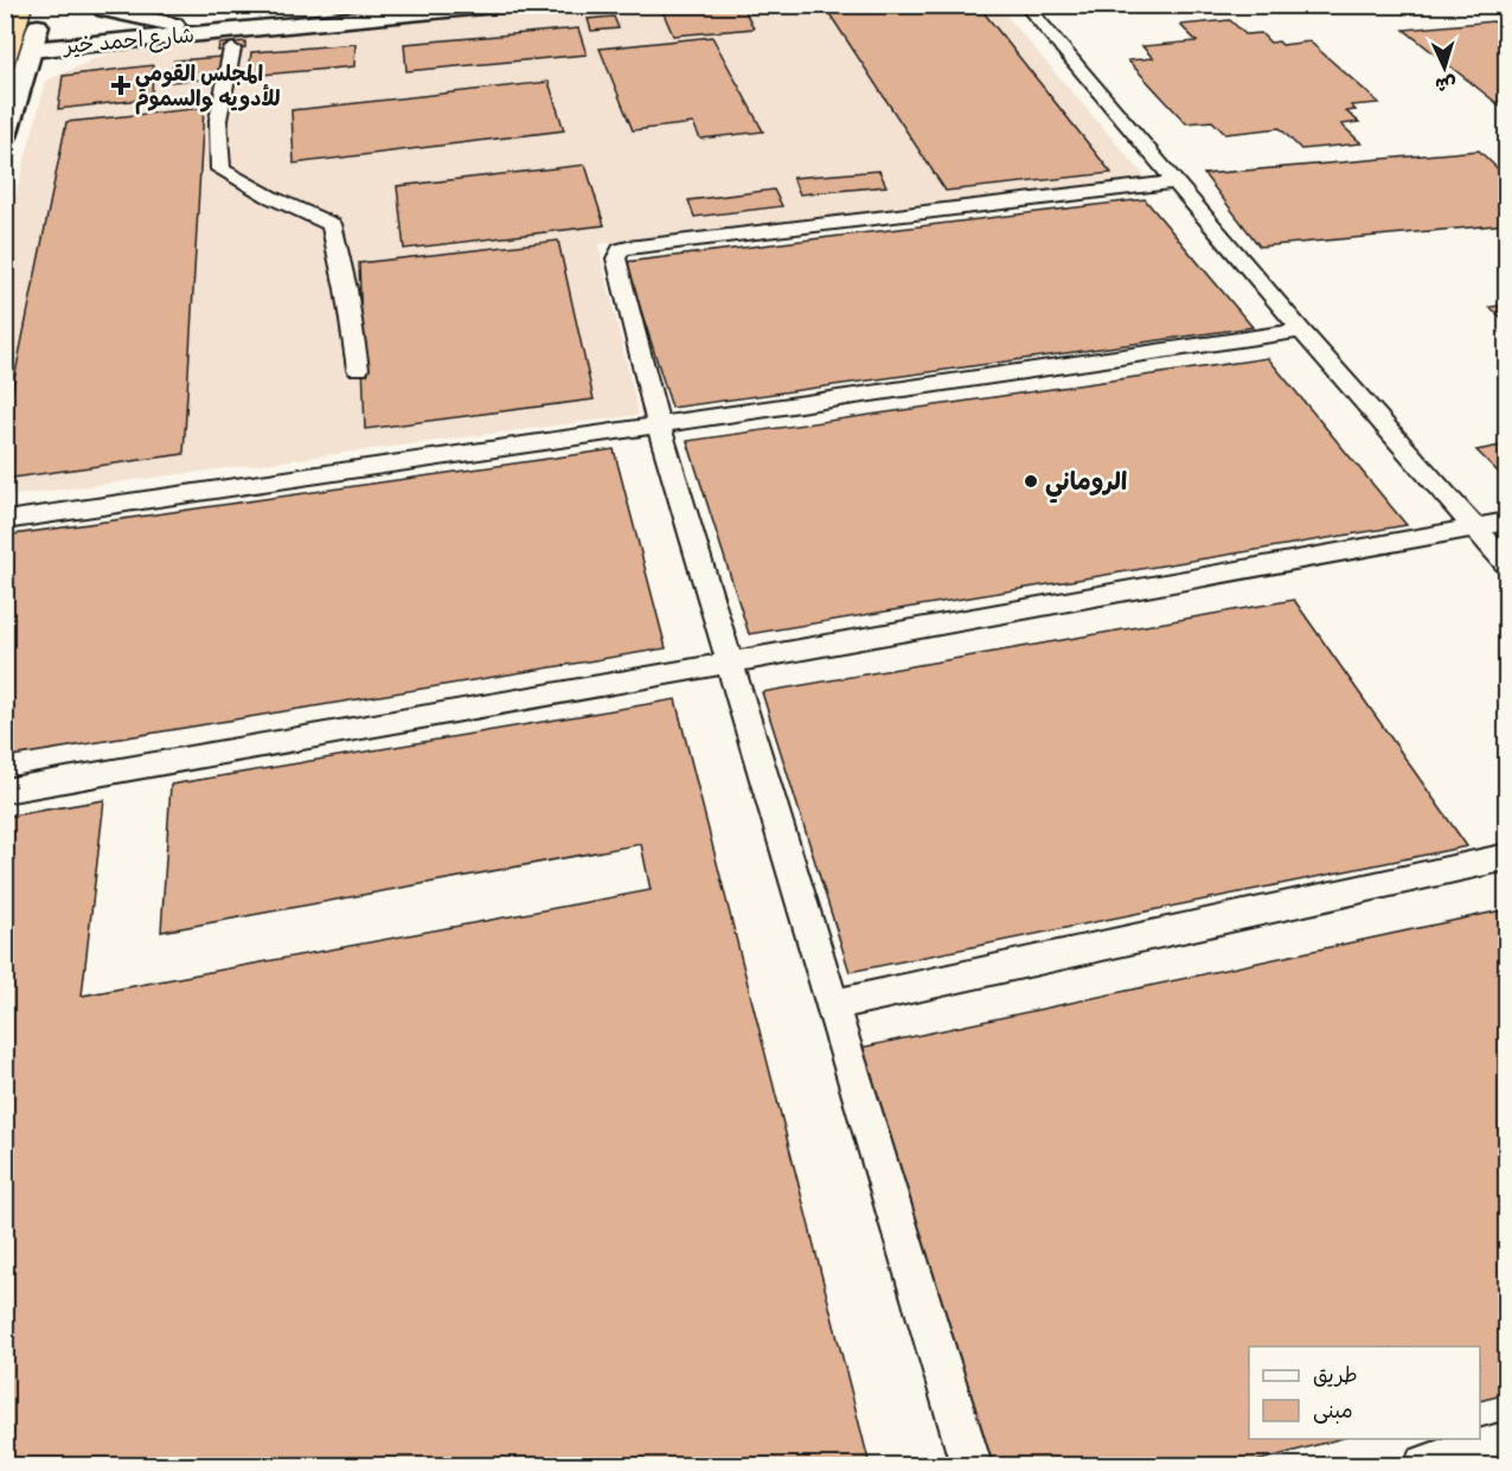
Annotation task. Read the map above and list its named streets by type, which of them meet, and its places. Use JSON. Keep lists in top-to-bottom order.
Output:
{
  "streets": {
    "main road": ["شارع احمد خير"]
  },
  "places": {
    "health": ["المجلس القومي للأدويه والسموم"],
    "other": ["الروماني"]
  },
  "legend": ["طريق", "مبنى"],
  "north": "bottom"
}
